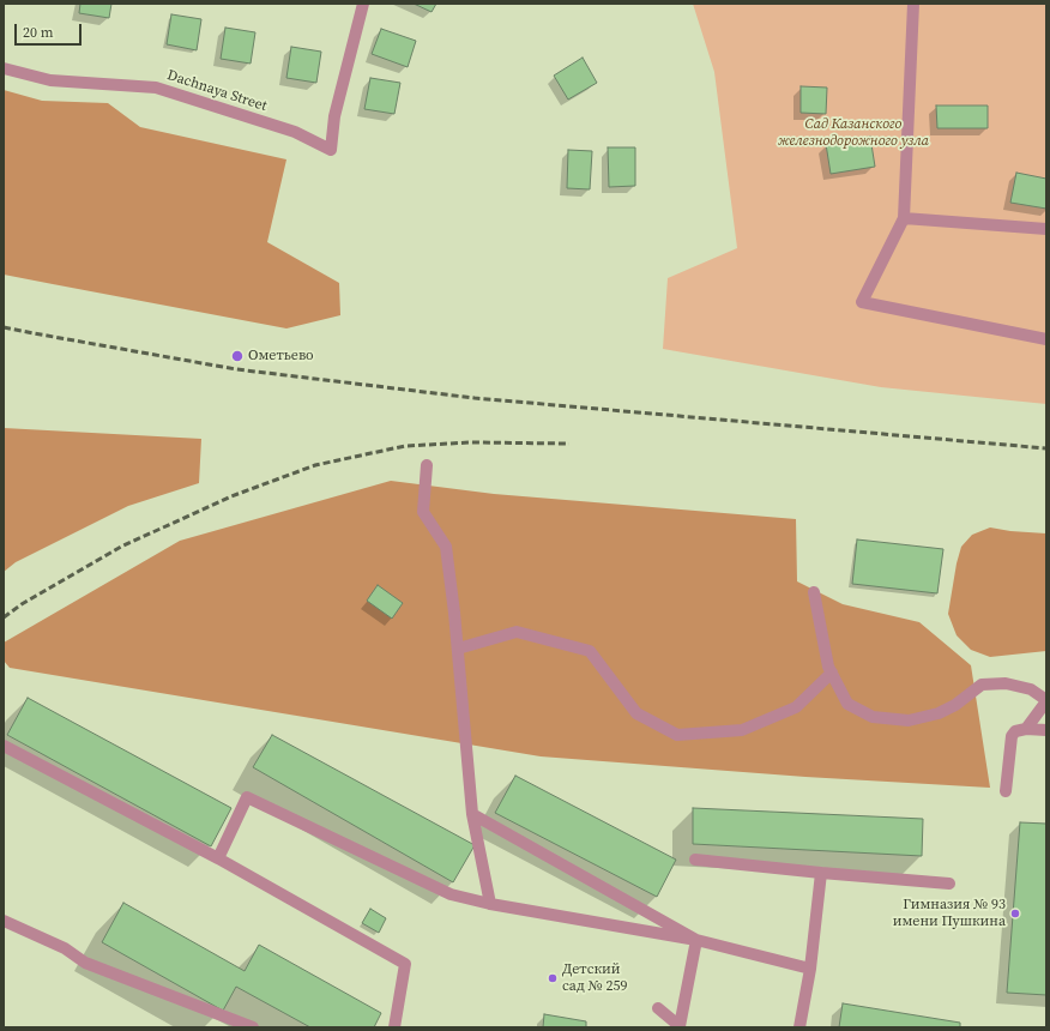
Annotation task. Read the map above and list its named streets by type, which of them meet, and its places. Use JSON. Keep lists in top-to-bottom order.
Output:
{
  "streets": {
    "street": ["Dachnaya Street"]
  },
  "parks": ["Сад Казанского железнодорожного узла"],
  "places": ["Ометьево", "Гимназия № 93 имени Пушкина", "Детский сад № 259"],
  "scale_bar": "20 m"
}
